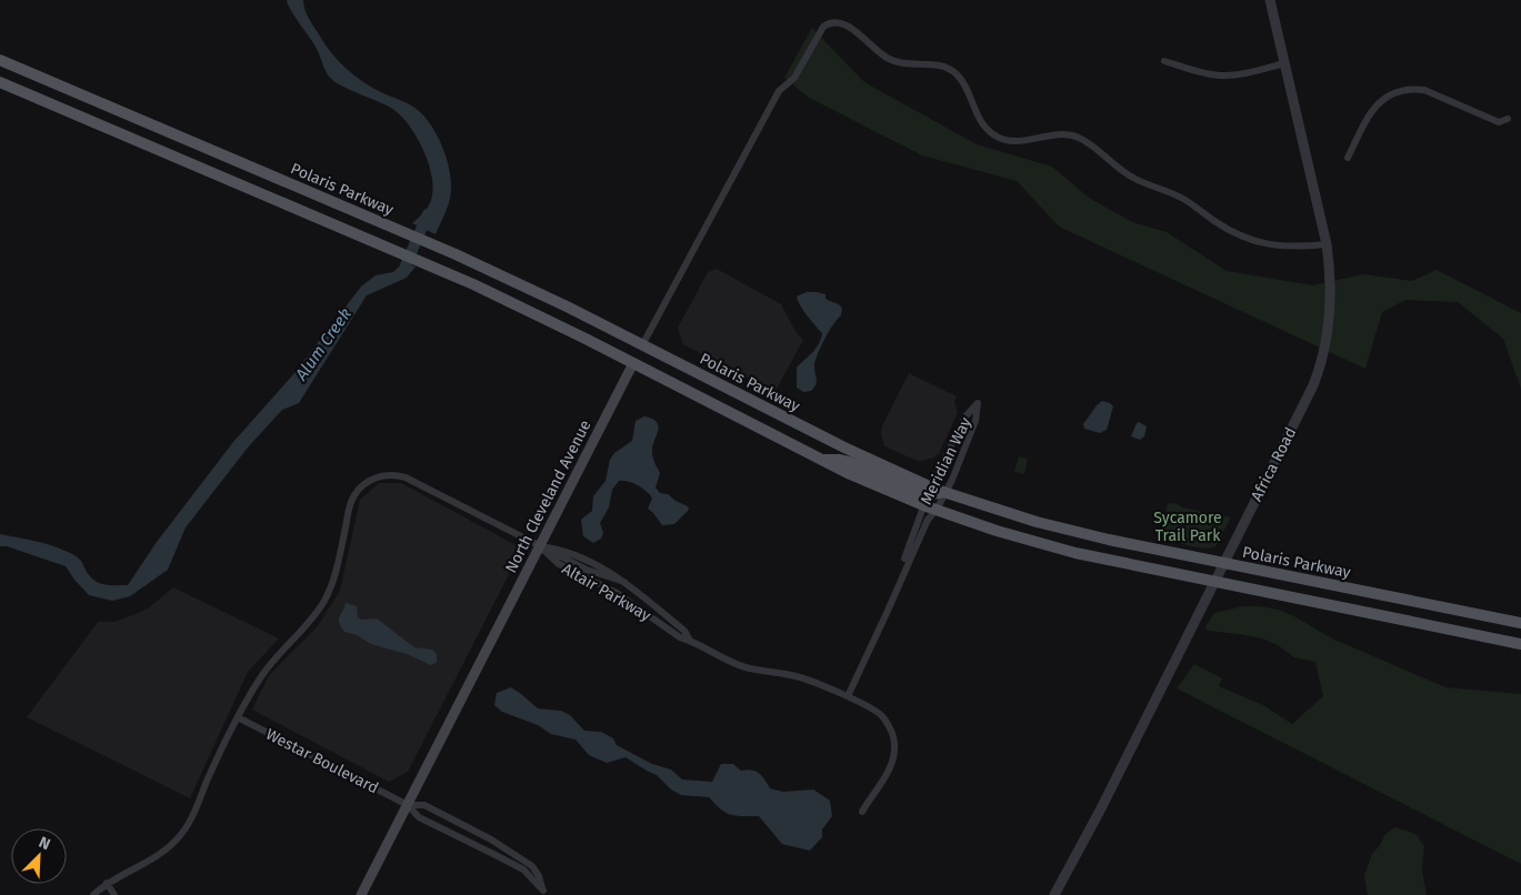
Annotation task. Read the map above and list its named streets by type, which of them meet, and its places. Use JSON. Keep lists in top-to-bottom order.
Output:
{
  "streets": {
    "main road": ["Polaris Parkway", "North Cleveland Avenue"],
    "street": [
      "Meridian Way",
      "Africa Road",
      "Altair Parkway",
      "Westar Boulevard"
    ]
  },
  "crossings": [
    ["Polaris Parkway", "Meridian Way"],
    ["Polaris Parkway", "Africa Road"],
    ["Polaris Parkway", "North Cleveland Avenue"],
    ["Meridian Way", "Altair Parkway"],
    ["Africa Road", "North Cleveland Avenue"],
    ["North Cleveland Avenue", "Altair Parkway"],
    ["North Cleveland Avenue", "Westar Boulevard"]
  ],
  "water": ["Alum Creek"],
  "parks": ["Sycamore Trail Park"],
  "north": "top right"
}
